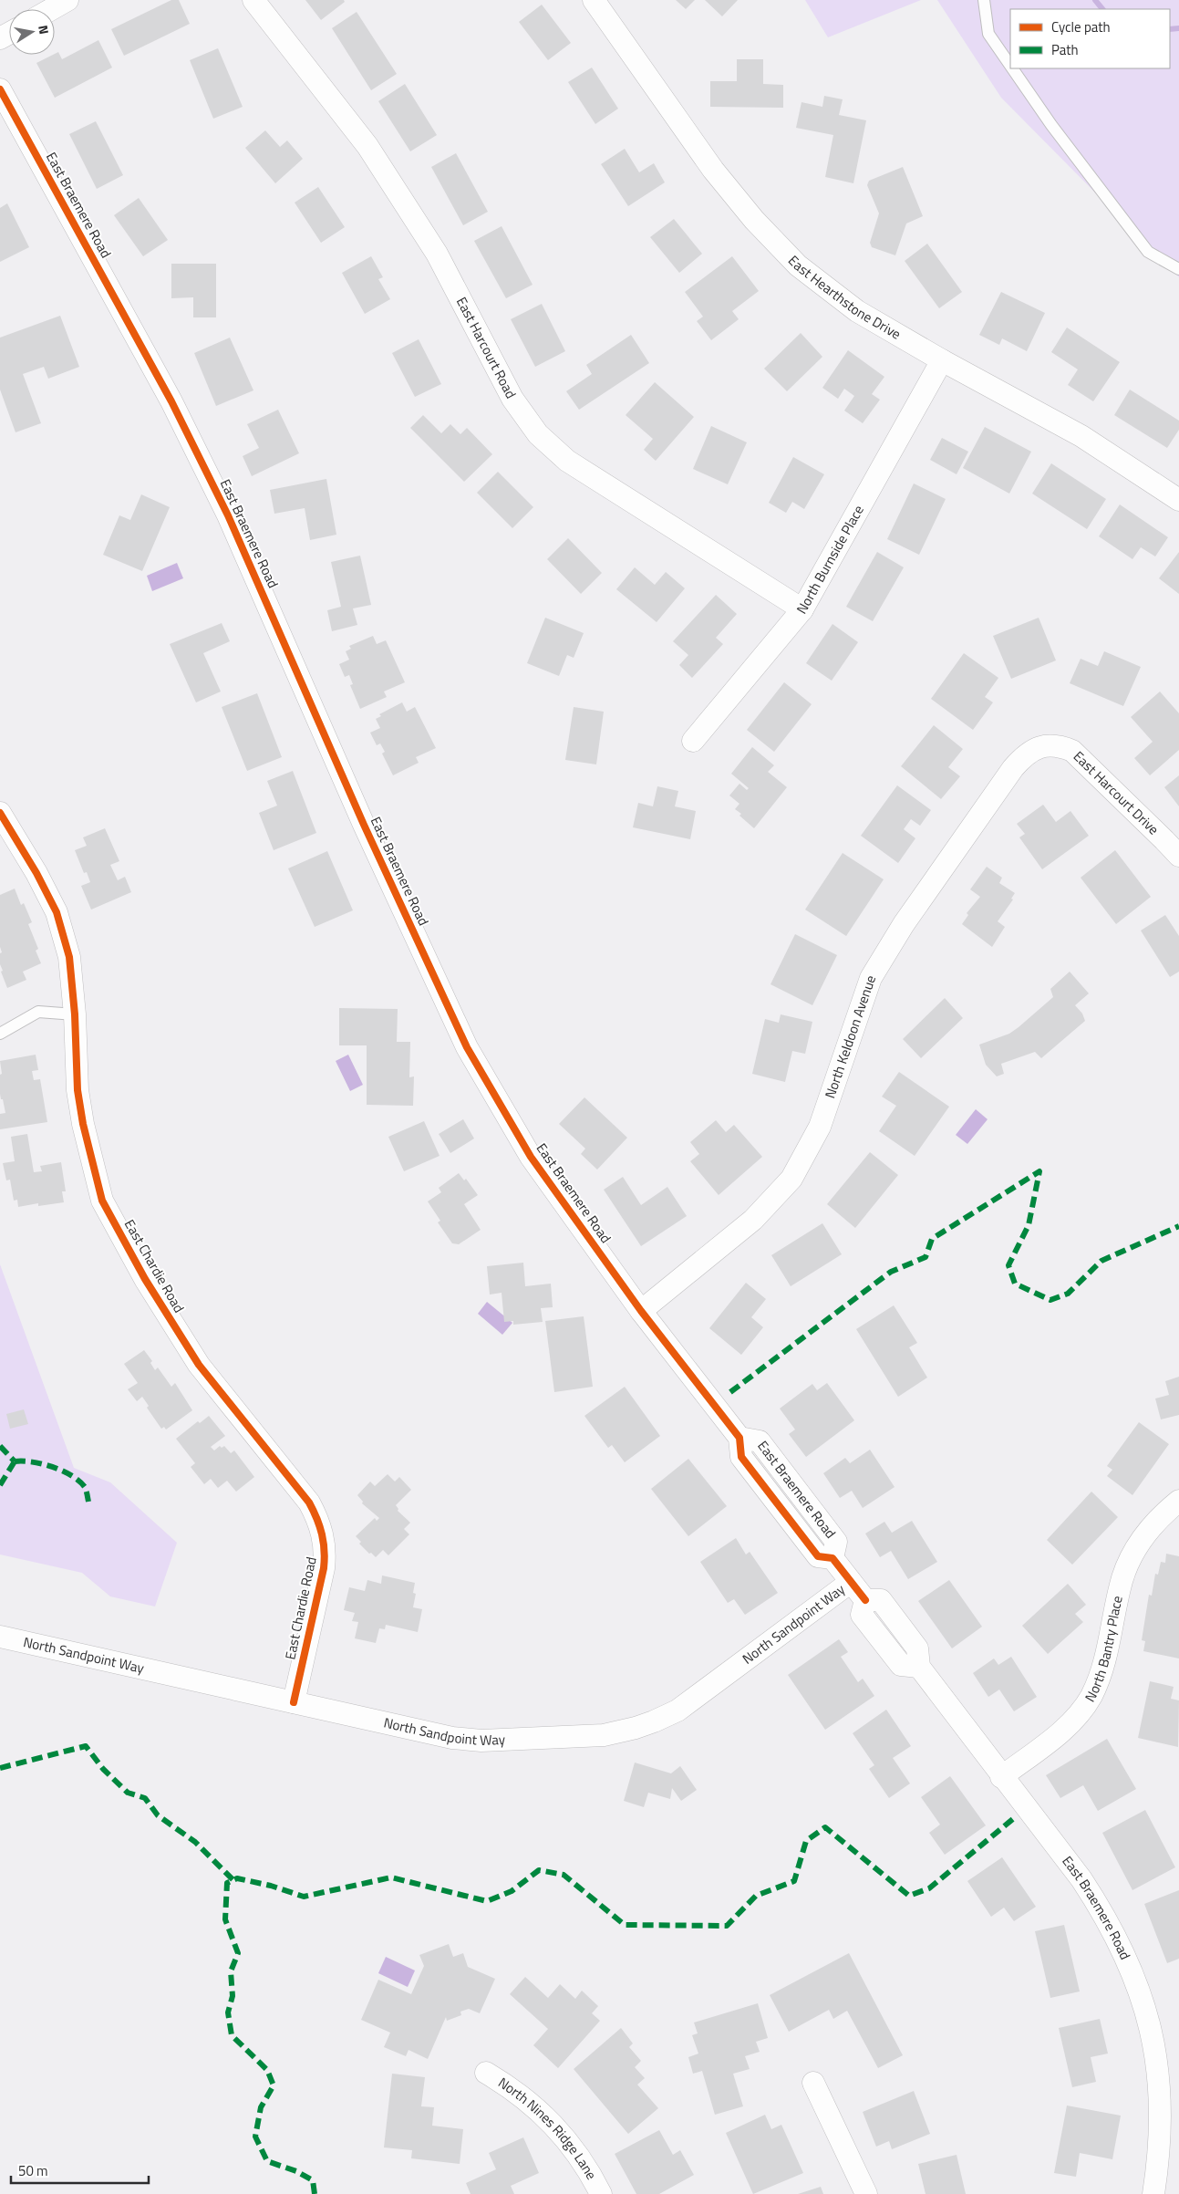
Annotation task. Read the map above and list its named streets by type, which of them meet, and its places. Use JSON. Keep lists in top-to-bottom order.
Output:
{
  "streets": {
    "street": [
      "East Braemere Road",
      "East Hearthstone Drive",
      "East Harcourt Road",
      "North Burnside Place",
      "East Harcourt Drive",
      "North Keldoon Avenue",
      "East Chardie Road",
      "North Sandpoint Way",
      "North Bantry Place",
      "North Nines Ridge Lane"
    ]
  },
  "crossings": [
    ["East Braemere Road", "North Keldoon Avenue"],
    ["East Braemere Road", "North Sandpoint Way"],
    ["East Braemere Road", "North Bantry Place"],
    ["East Hearthstone Drive", "North Burnside Place"],
    ["East Harcourt Road", "North Burnside Place"],
    ["East Harcourt Drive", "North Keldoon Avenue"],
    ["East Chardie Road", "North Sandpoint Way"]
  ],
  "legend": ["Cycle path", "Path"],
  "scale_bar": "50 m",
  "north": "right"
}
